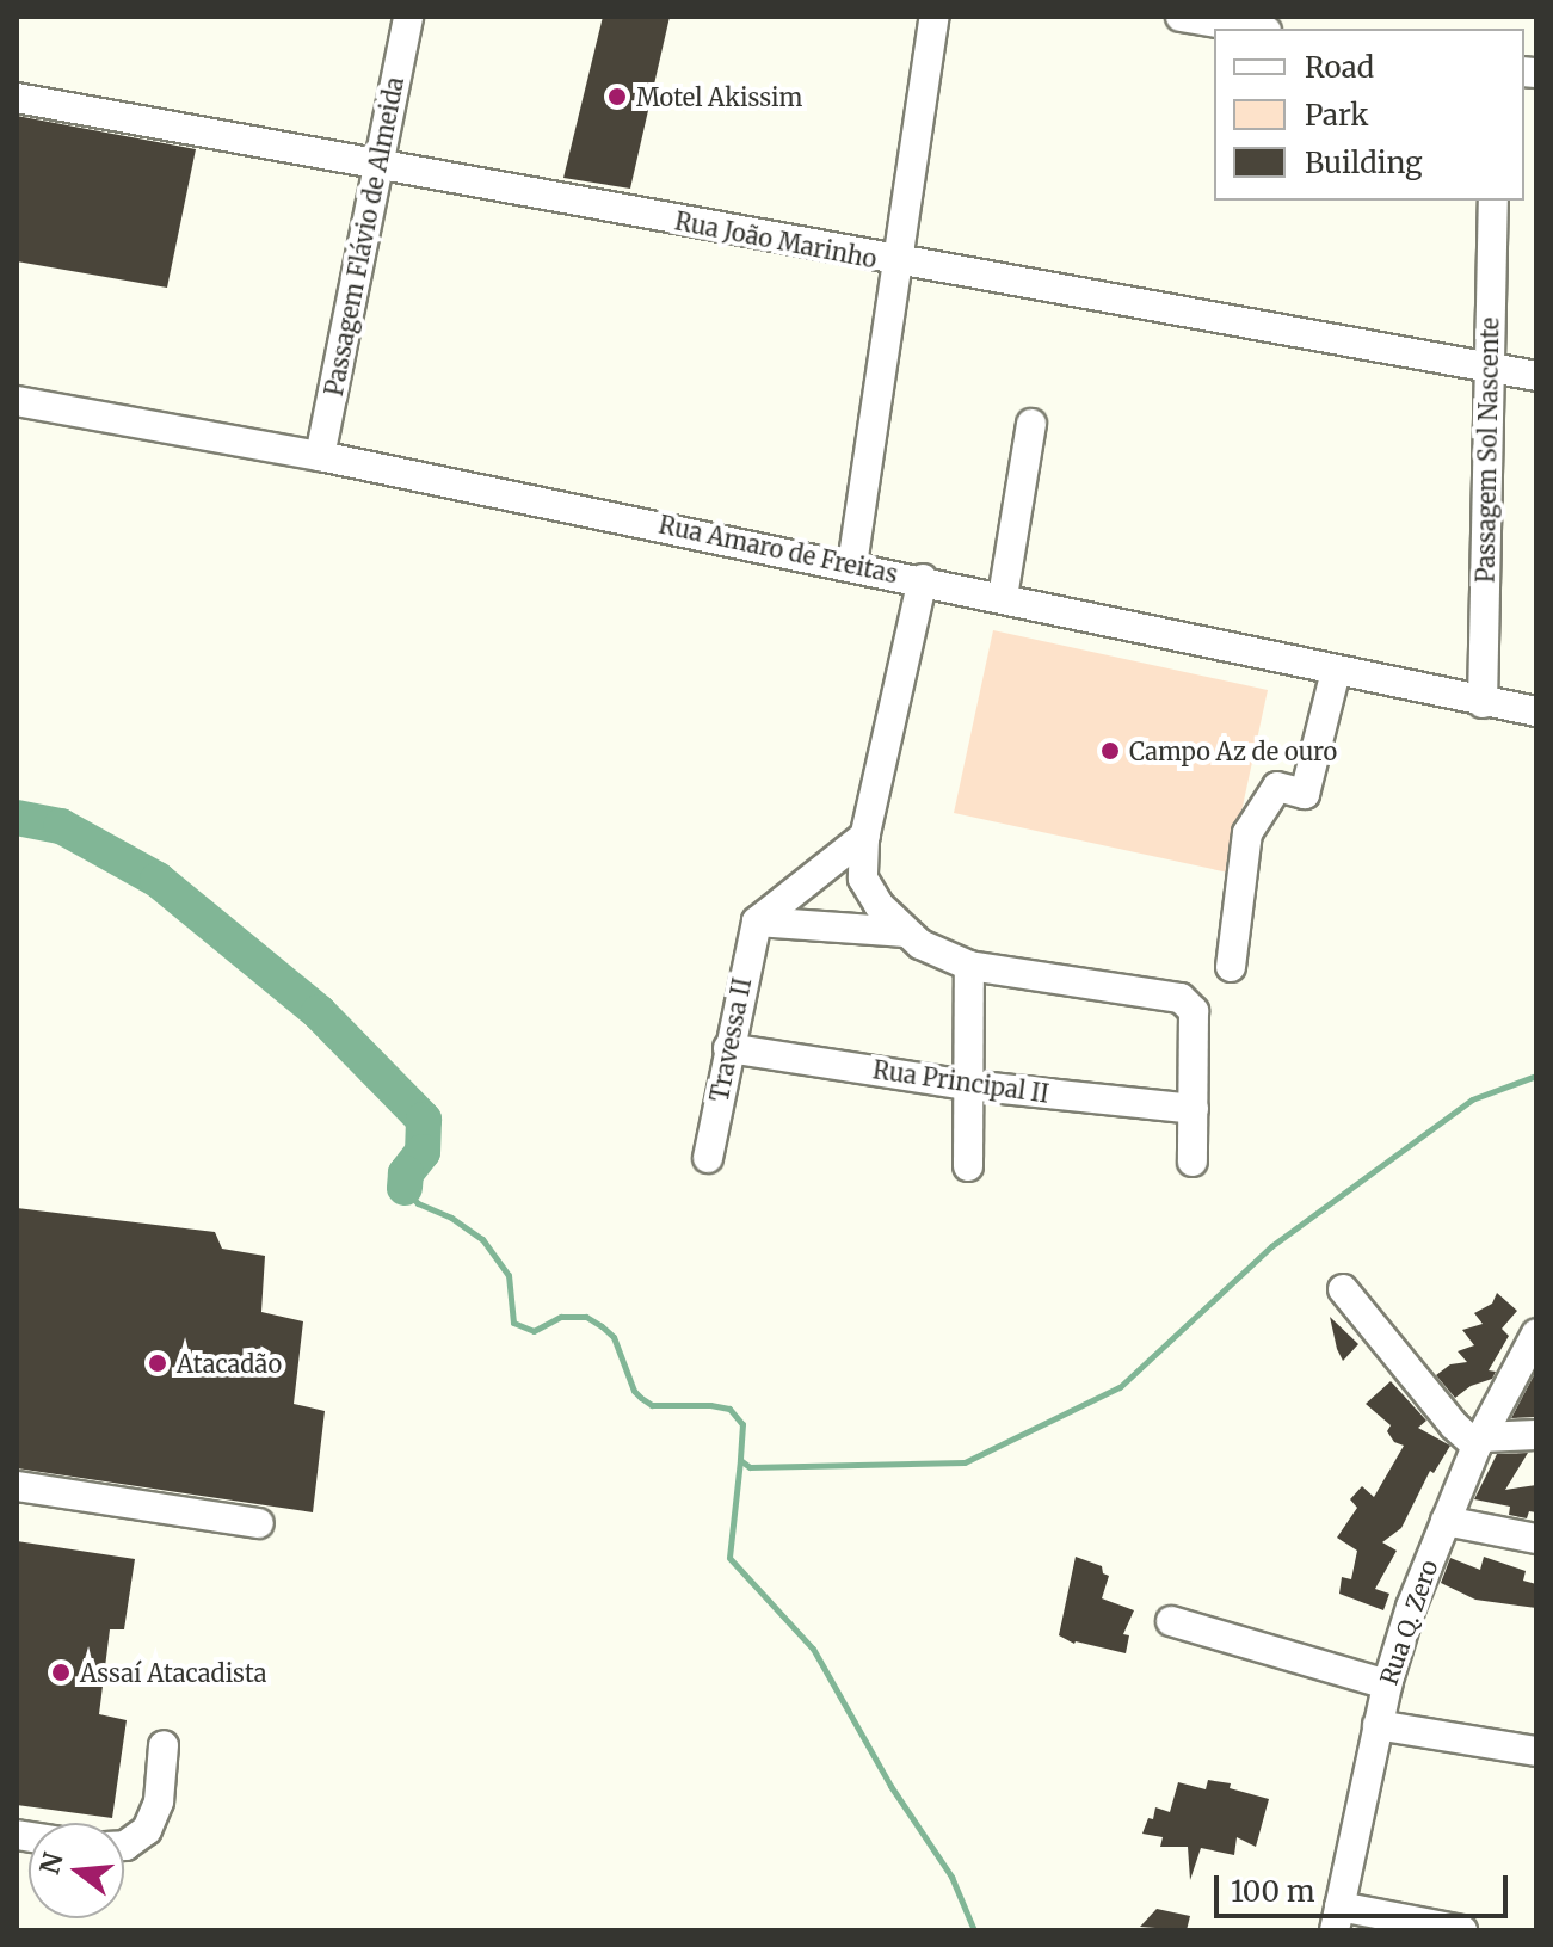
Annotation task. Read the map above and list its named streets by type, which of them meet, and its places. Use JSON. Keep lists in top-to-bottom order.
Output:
{
  "streets": {
    "street": [
      "Passagem Flávio de Almeida",
      "Rua João Marinho",
      "Passagem Sol Nascente",
      "Rua Amaro de Freitas",
      "Travessa II",
      "Rua Principal II",
      "Rua Q. Zero"
    ]
  },
  "crossings": [
    ["Passagem Flávio de Almeida", "Rua João Marinho"],
    ["Passagem Flávio de Almeida", "Rua Amaro de Freitas"],
    ["Rua João Marinho", "Passagem Sol Nascente"],
    ["Passagem Sol Nascente", "Rua Amaro de Freitas"],
    ["Travessa II", "Rua Principal II"]
  ],
  "places": [
    "Motel Akissim",
    "Campo Az de ouro",
    "Atacadão",
    "Assaí Atacadista"
  ],
  "legend": ["Road", "Park", "Building"],
  "scale_bar": "100 m",
  "north": "left"
}
